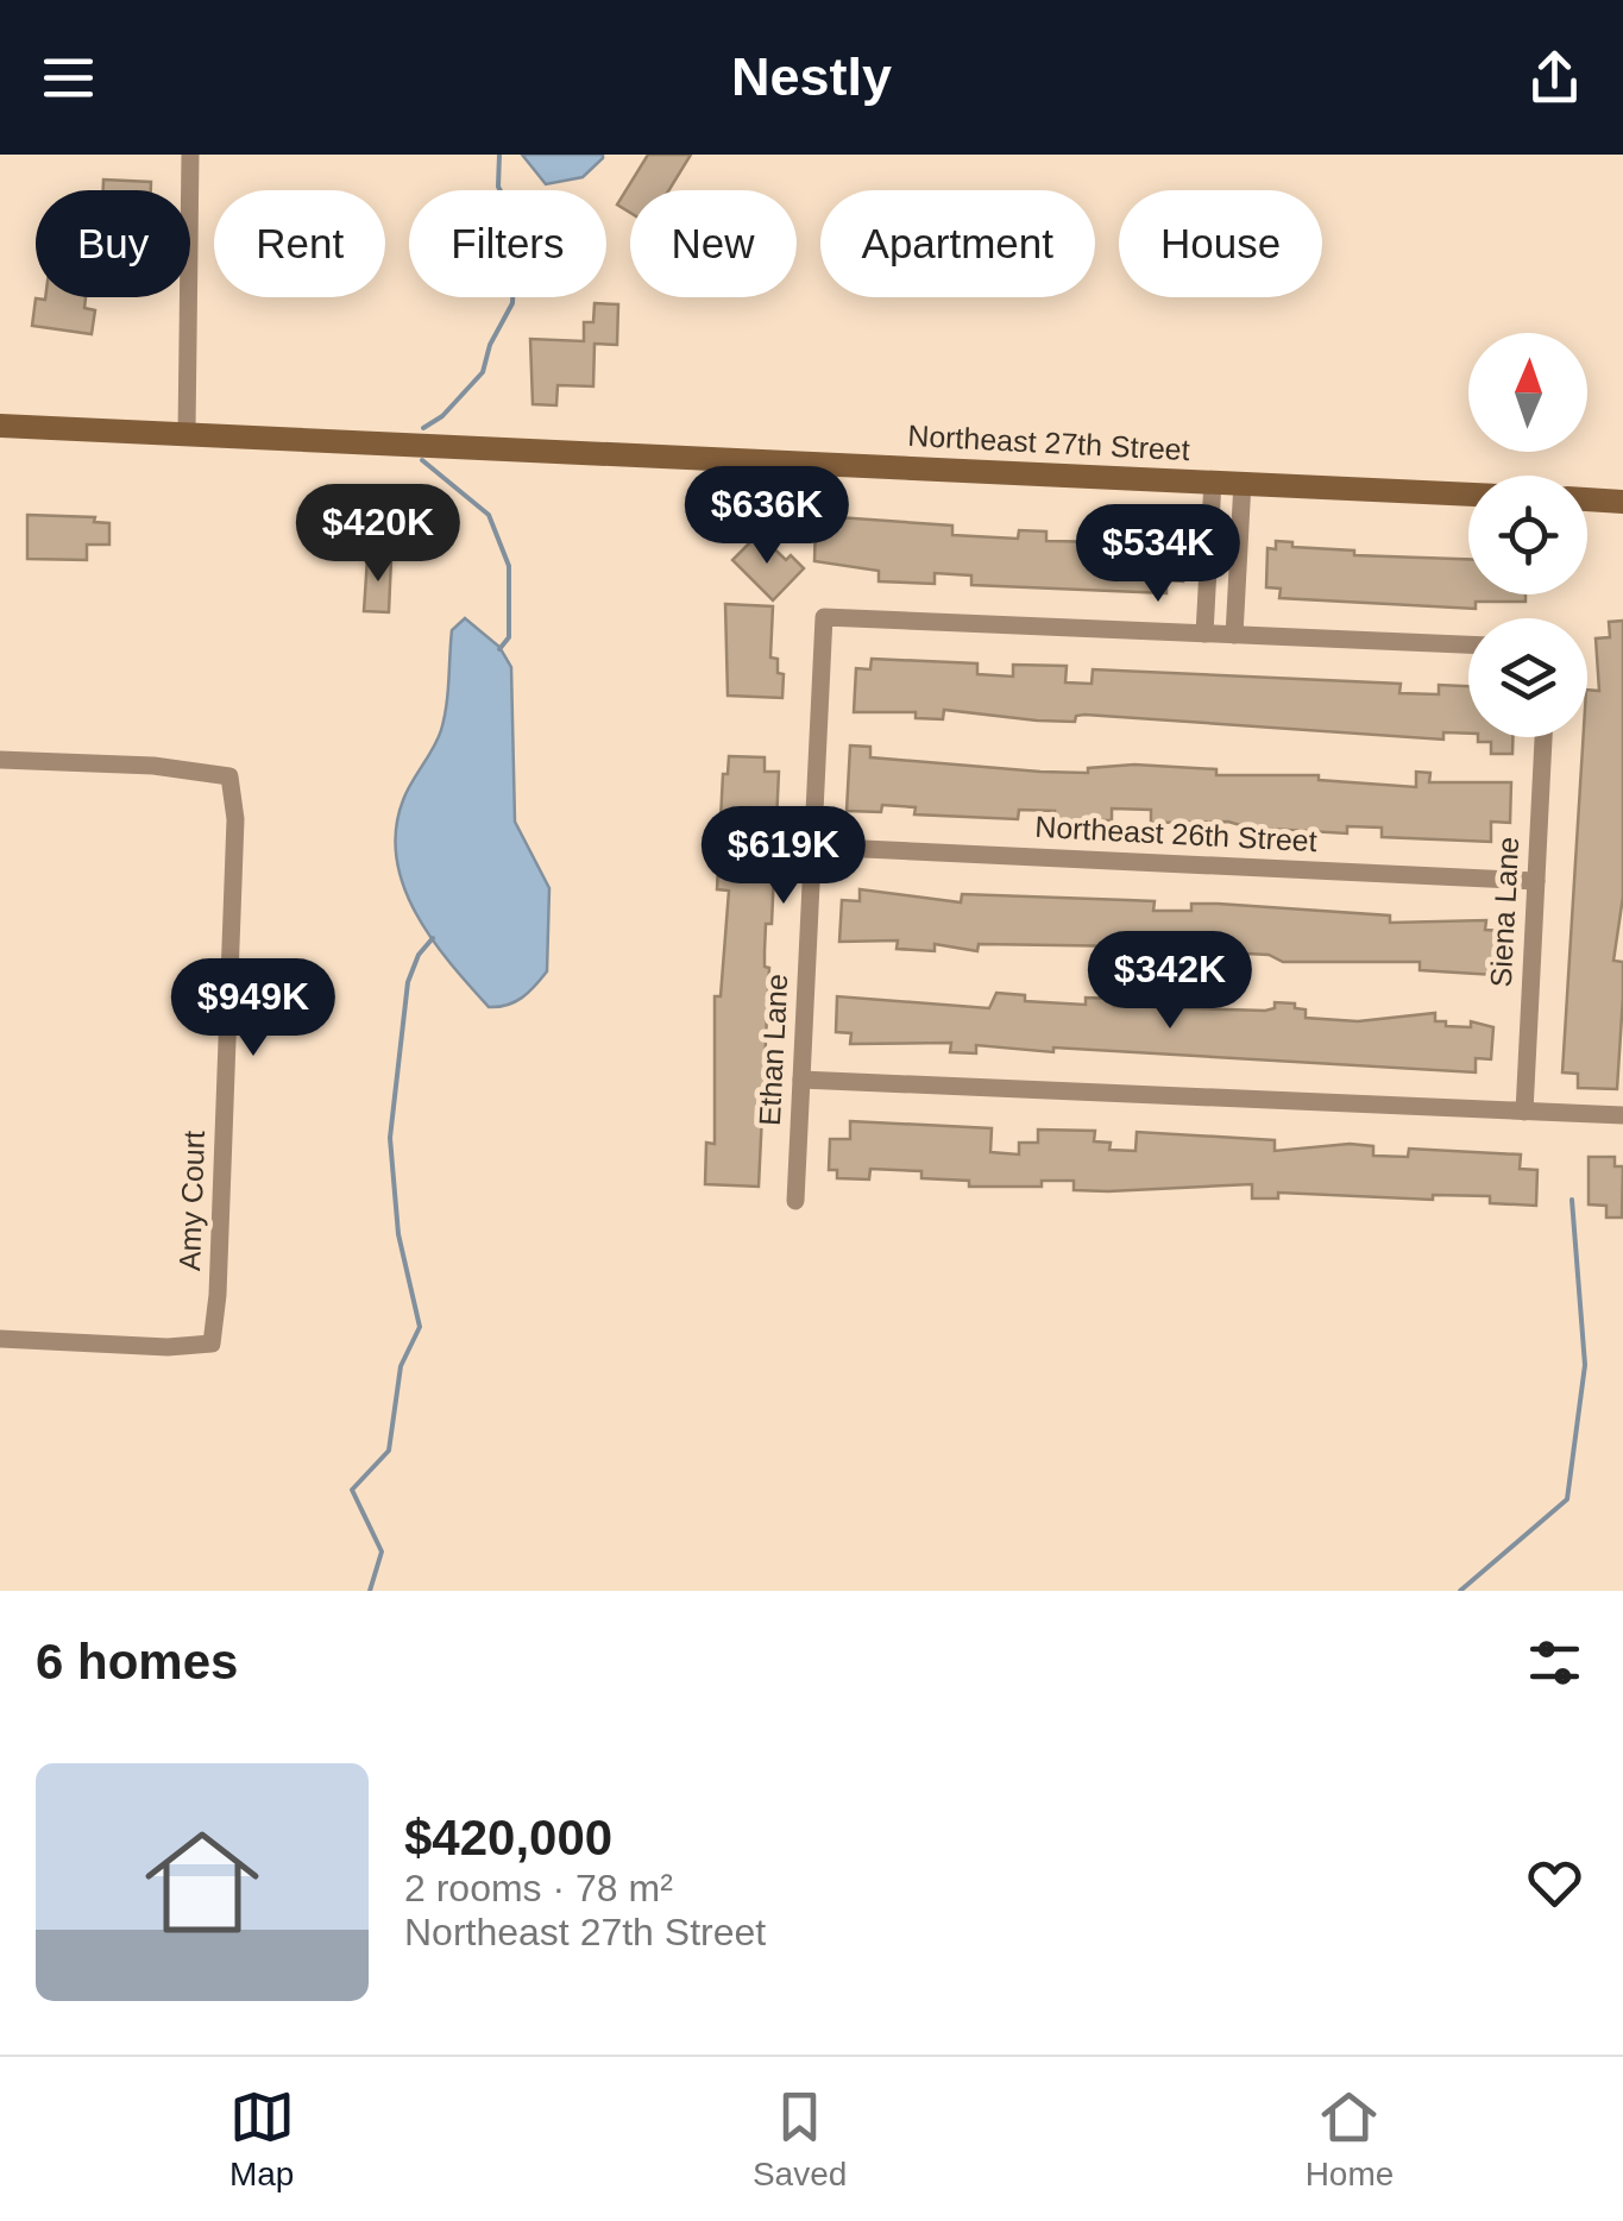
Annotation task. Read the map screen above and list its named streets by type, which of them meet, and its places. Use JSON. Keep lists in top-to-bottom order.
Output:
{
  "streets": {
    "street": [
      "Northeast 27th Street",
      "Northeast 26th Street",
      "Siena Lane",
      "Ethan Lane",
      "Amy Court"
    ]
  },
  "crossings": [
    ["Northeast 26th Street", "Siena Lane"],
    ["Northeast 26th Street", "Ethan Lane"]
  ],
  "north": "top",
  "page": {
    "header": "Nestly",
    "chip": [
      "Buy",
      "Rent",
      "Filters",
      "New",
      "Apartment",
      "House"
    ],
    "price": [
      "$636K",
      "$420K",
      "$534K",
      "$619K",
      "$342K",
      "$949K"
    ],
    "heading": "6 homes",
    "list": [
      {
        "name": "$420,000",
        "note": "2 rooms · 78 m² · Northeast 27th Street"
      }
    ],
    "tabs": ["Map", "Saved", "Home"]
  }
}
